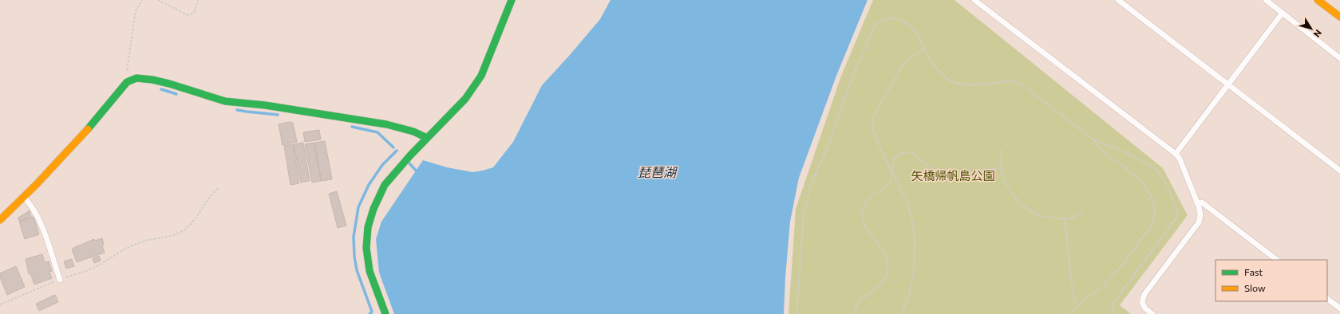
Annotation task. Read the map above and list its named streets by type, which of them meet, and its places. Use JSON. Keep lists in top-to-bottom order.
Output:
{
  "water": ["琵琶湖"],
  "parks": ["矢橋帰帆島公園"],
  "legend": ["Fast", "Slow"],
  "north": "bottom right"
}
